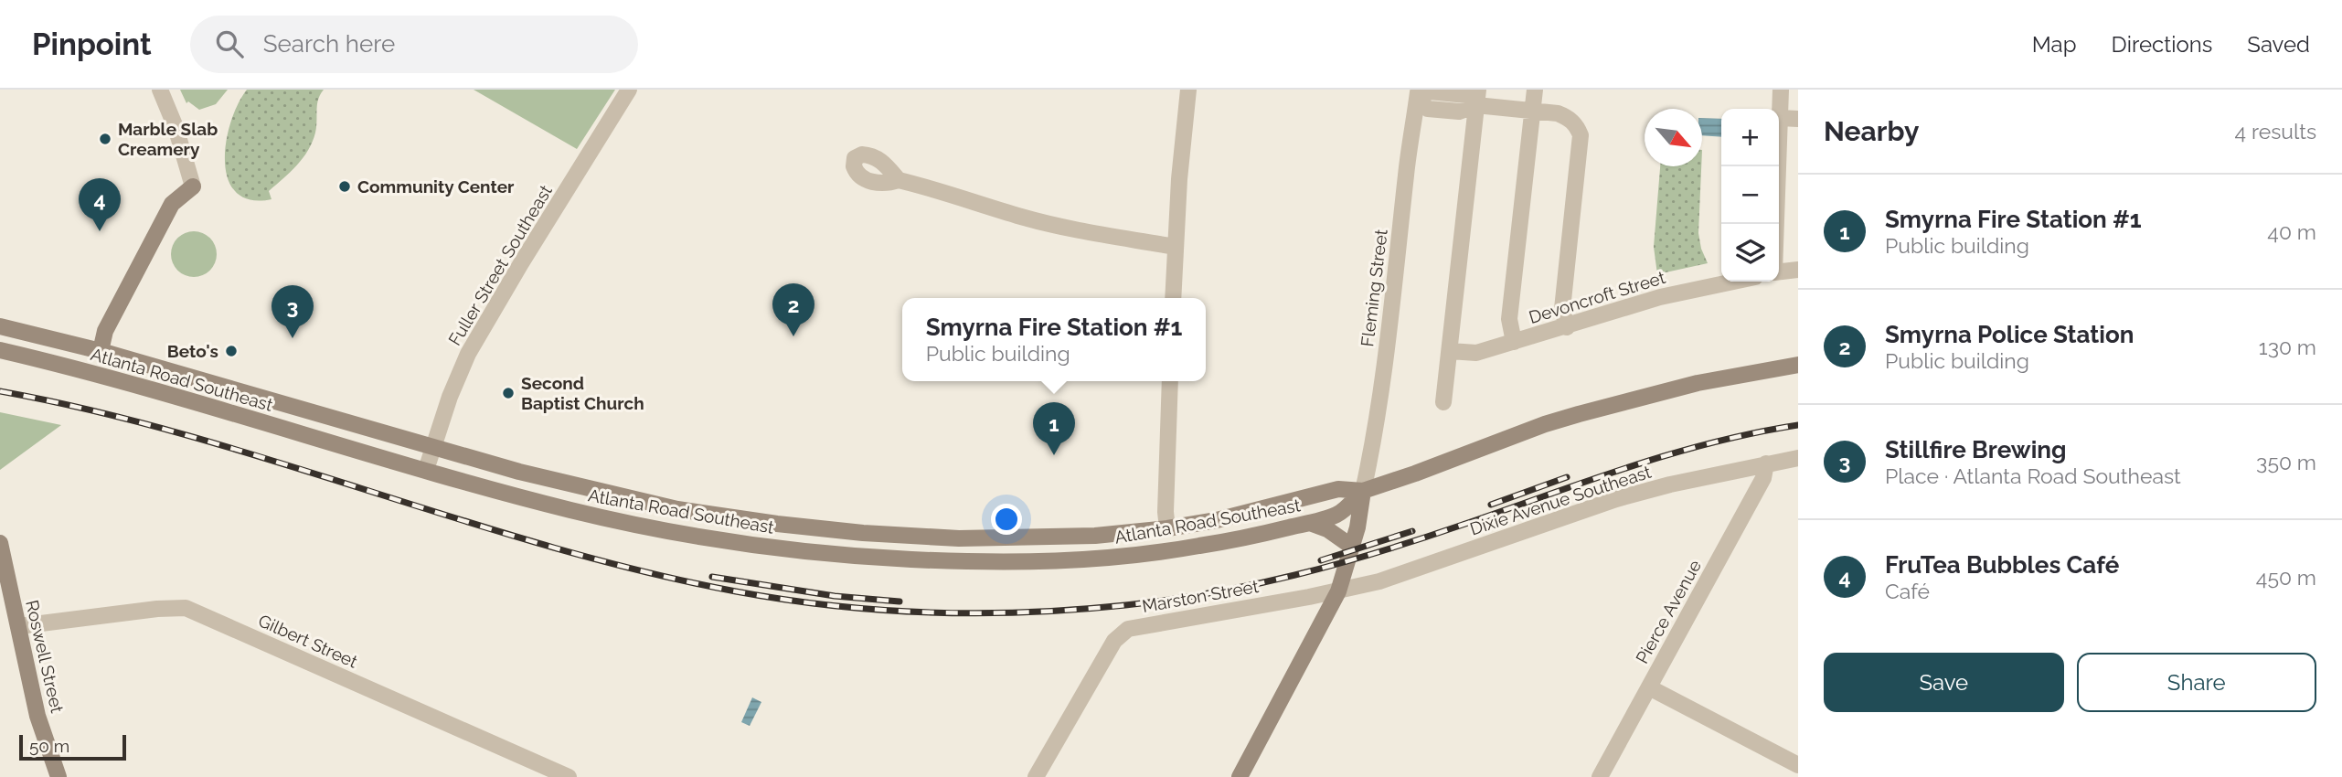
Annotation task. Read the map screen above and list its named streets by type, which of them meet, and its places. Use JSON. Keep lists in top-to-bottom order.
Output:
{
  "streets": {
    "main road": ["Atlanta Road Southeast", "Roswell Street"],
    "street": [
      "Fuller Street Southeast",
      "Fleming Street",
      "Devoncroft Street",
      "Dixie Avenue Southeast",
      "Marston Street",
      "Pierce Avenue",
      "Gilbert Street"
    ]
  },
  "crossings": [
    ["Fuller Street Southeast", "Atlanta Road Southeast"],
    ["Fleming Street", "Atlanta Road Southeast"],
    ["Dixie Avenue Southeast", "Marston Street"],
    ["Dixie Avenue Southeast", "Pierce Avenue"],
    ["Gilbert Street", "Roswell Street"]
  ],
  "places": [
    "Marble Slab Creamery",
    "Community Center",
    "Beto's",
    "Second Baptist Church"
  ],
  "scale_bar": "50 m",
  "north": "bottom right",
  "page": {
    "header": "Pinpoint",
    "search": "Search here",
    "nav": ["Map", "Directions", "Saved"],
    "heading": ["Nearby", "4 results"],
    "map_buttons": ["+", "−"],
    "list": [
      {
        "mark": "1",
        "name": "Smyrna Fire Station #1",
        "note": "Public building",
        "value": "40 m"
      },
      {
        "mark": "2",
        "name": "Smyrna Police Station",
        "note": "Public building",
        "value": "130 m"
      },
      {
        "mark": "3",
        "name": "Stillfire Brewing",
        "note": "Place · Atlanta Road Southeast",
        "value": "350 m"
      },
      {
        "mark": "4",
        "name": "FruTea Bubbles Café",
        "note": "Café",
        "value": "450 m"
      }
    ],
    "pins": [
      "4",
      "2",
      "3",
      "1"
    ],
    "popup": ["Smyrna Fire Station #1", "Public building"],
    "buttons": ["Save", "Share"],
    "scale": "50 m"
  }
}
